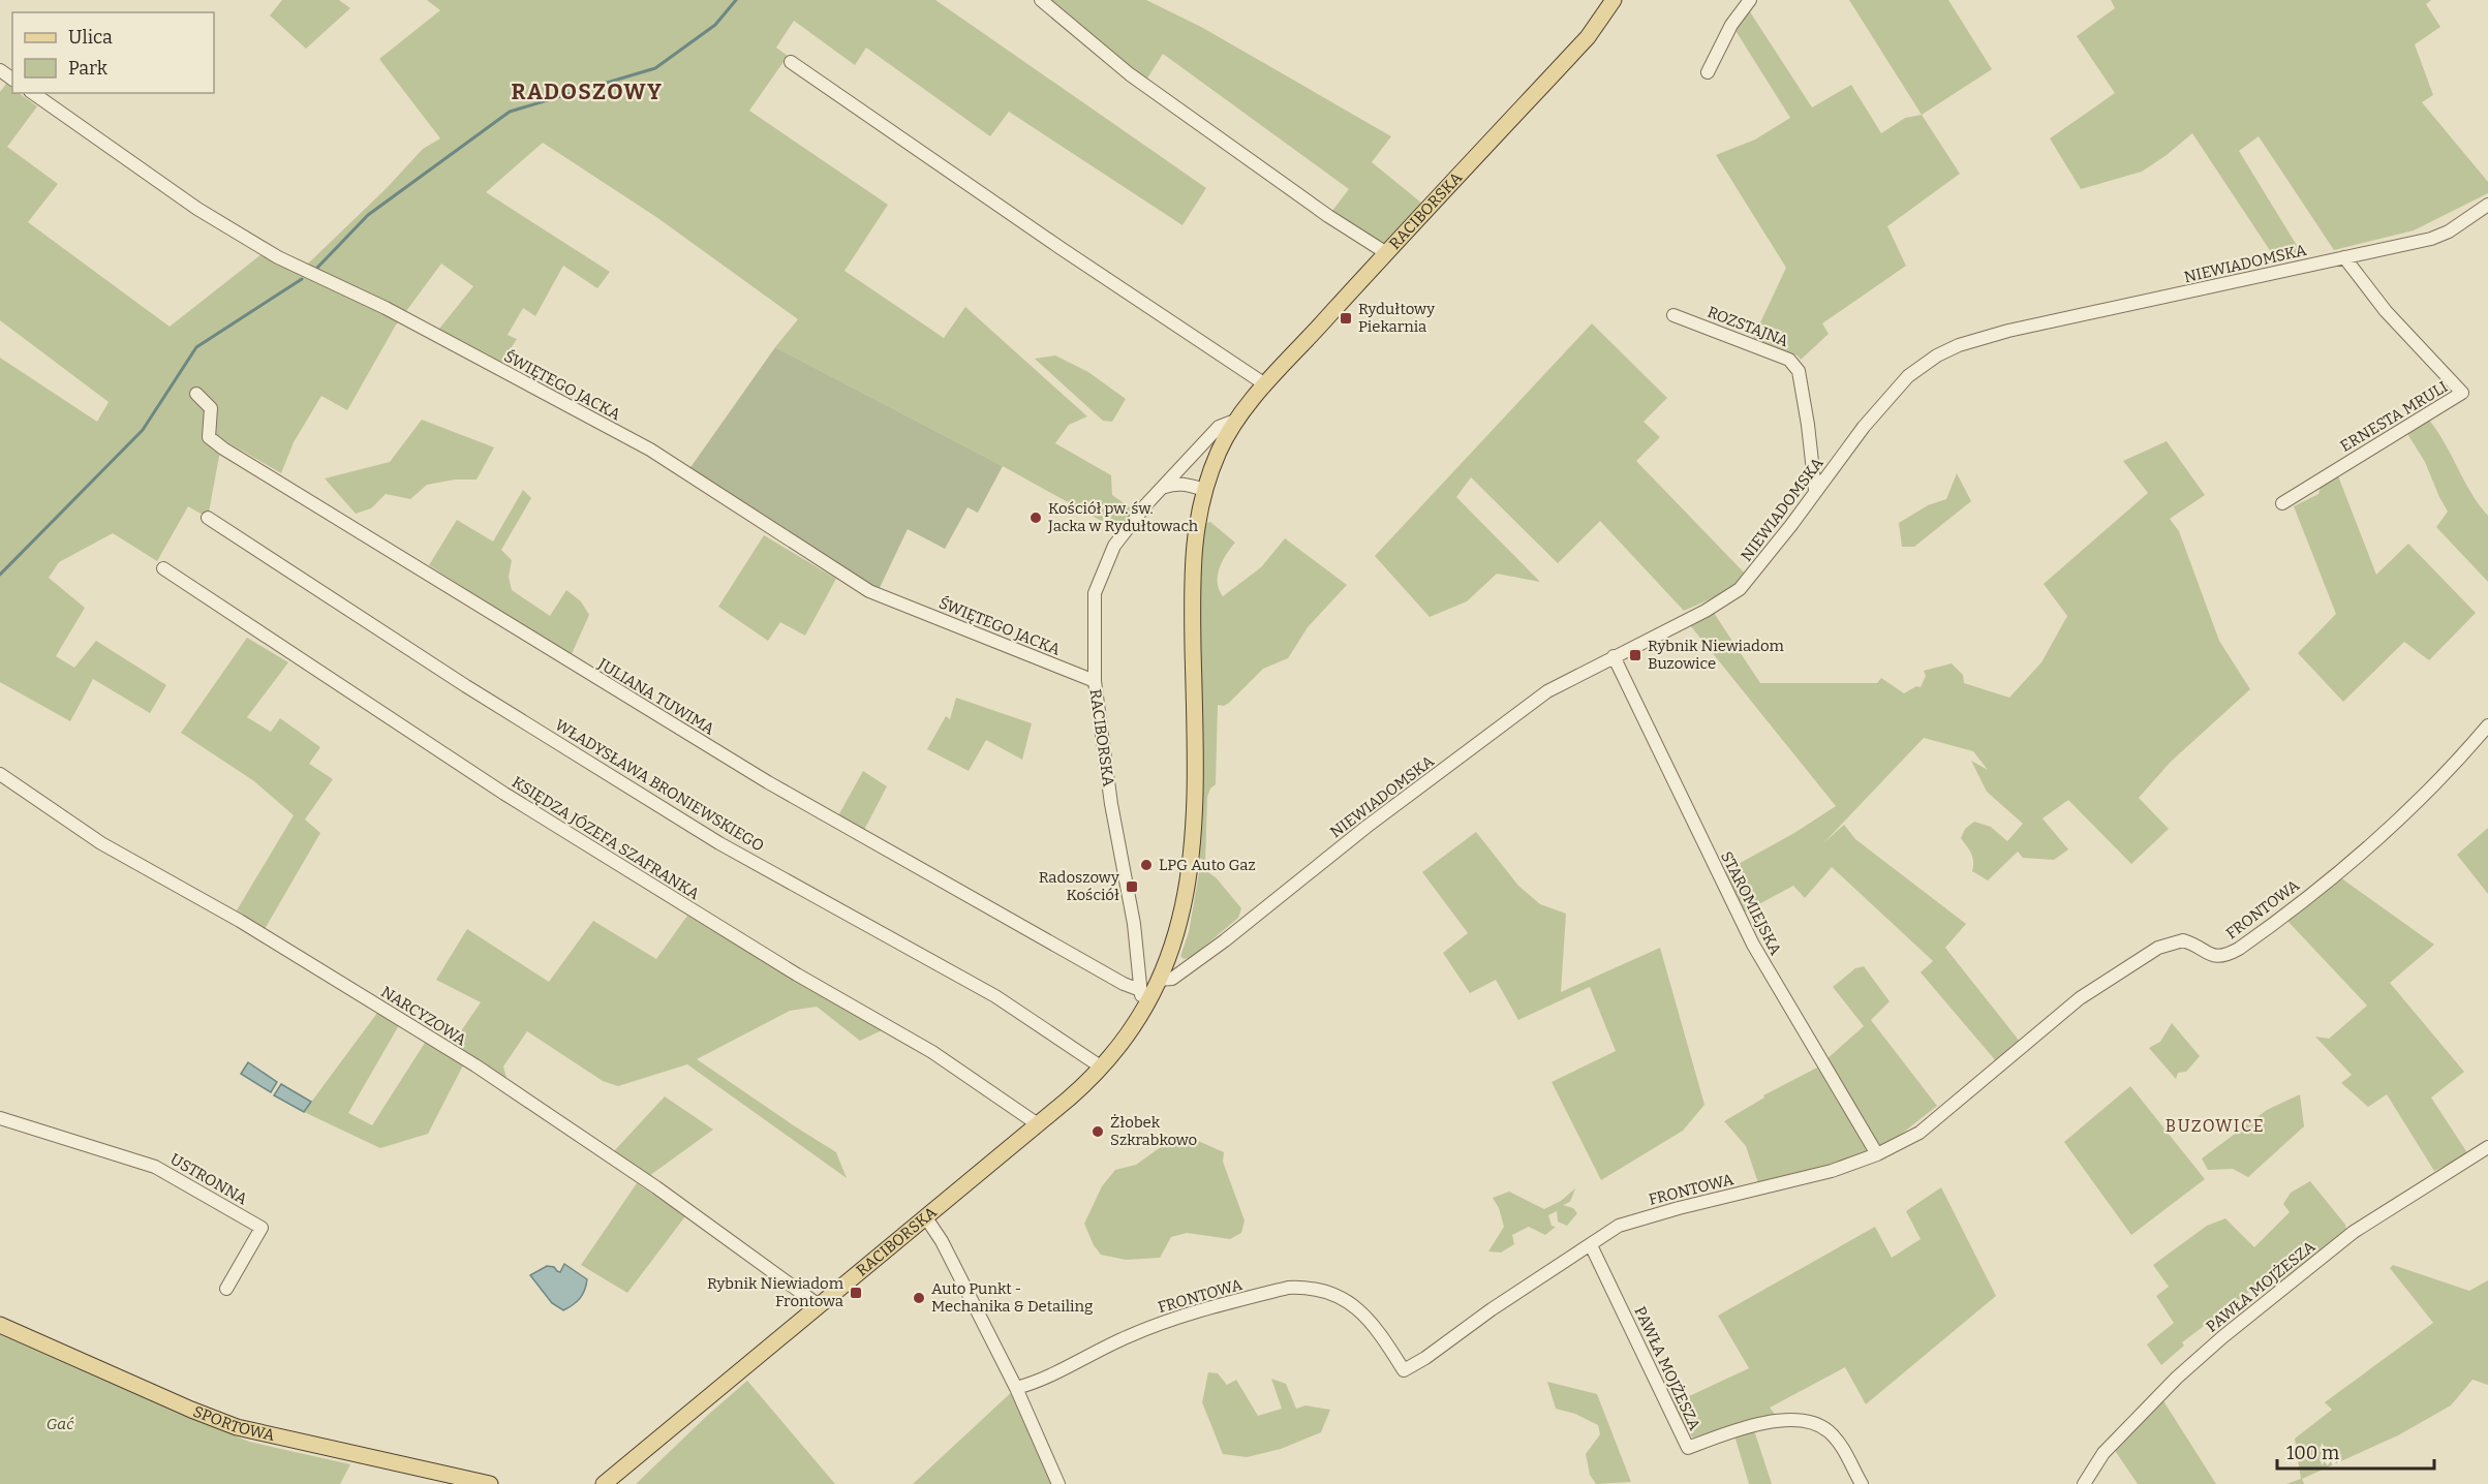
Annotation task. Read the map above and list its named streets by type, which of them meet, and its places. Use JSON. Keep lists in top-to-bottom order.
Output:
{
  "streets": {
    "main road": ["RACIBORSKA", "SPORTOWA"],
    "street": [
      "NIEWIADOMSKA",
      "ROZSTAJNA",
      "ŚWIĘTEGO JACKA",
      "ERNESTA MRULI",
      "JULIANA TUWIMA",
      "WŁADYSŁAWA BRONIEWSKIEGO",
      "KSIĘDZA JÓZEFA SZAFRANKA",
      "STAROMIEJSKA",
      "FRONTOWA",
      "NARCYZOWA",
      "USTRONNA",
      "PAWŁA MOJŻESZA"
    ]
  },
  "crossings": [
    ["RACIBORSKA", "NIEWIADOMSKA"],
    ["RACIBORSKA", "ŚWIĘTEGO JACKA"],
    ["RACIBORSKA", "JULIANA TUWIMA"],
    ["RACIBORSKA", "WŁADYSŁAWA BRONIEWSKIEGO"],
    ["RACIBORSKA", "KSIĘDZA JÓZEFA SZAFRANKA"],
    ["RACIBORSKA", "NARCYZOWA"],
    ["NIEWIADOMSKA", "ROZSTAJNA"],
    ["NIEWIADOMSKA", "ERNESTA MRULI"],
    ["NIEWIADOMSKA", "STAROMIEJSKA"],
    ["STAROMIEJSKA", "FRONTOWA"],
    ["FRONTOWA", "PAWŁA MOJŻESZA"]
  ],
  "districts": ["RADOSZOWY", "BUZOWICE"],
  "parks": ["Gać"],
  "places": {
    "transit": [
      "Rydułtowy Piekarnia",
      "Rybnik Niewiadom Buzowice",
      "Radoszowy Kościół",
      "Rybnik Niewiadom Frontowa"
    ],
    "other": [
      "Kościół pw. św. Jacka w Rydułtowach",
      "LPG Auto Gaz",
      "Żłobek Szkrabkowo",
      "Auto Punkt - Mechanika & Detailing"
    ]
  },
  "legend": ["Ulica", "Park"],
  "scale_bar": "100 m"
}
